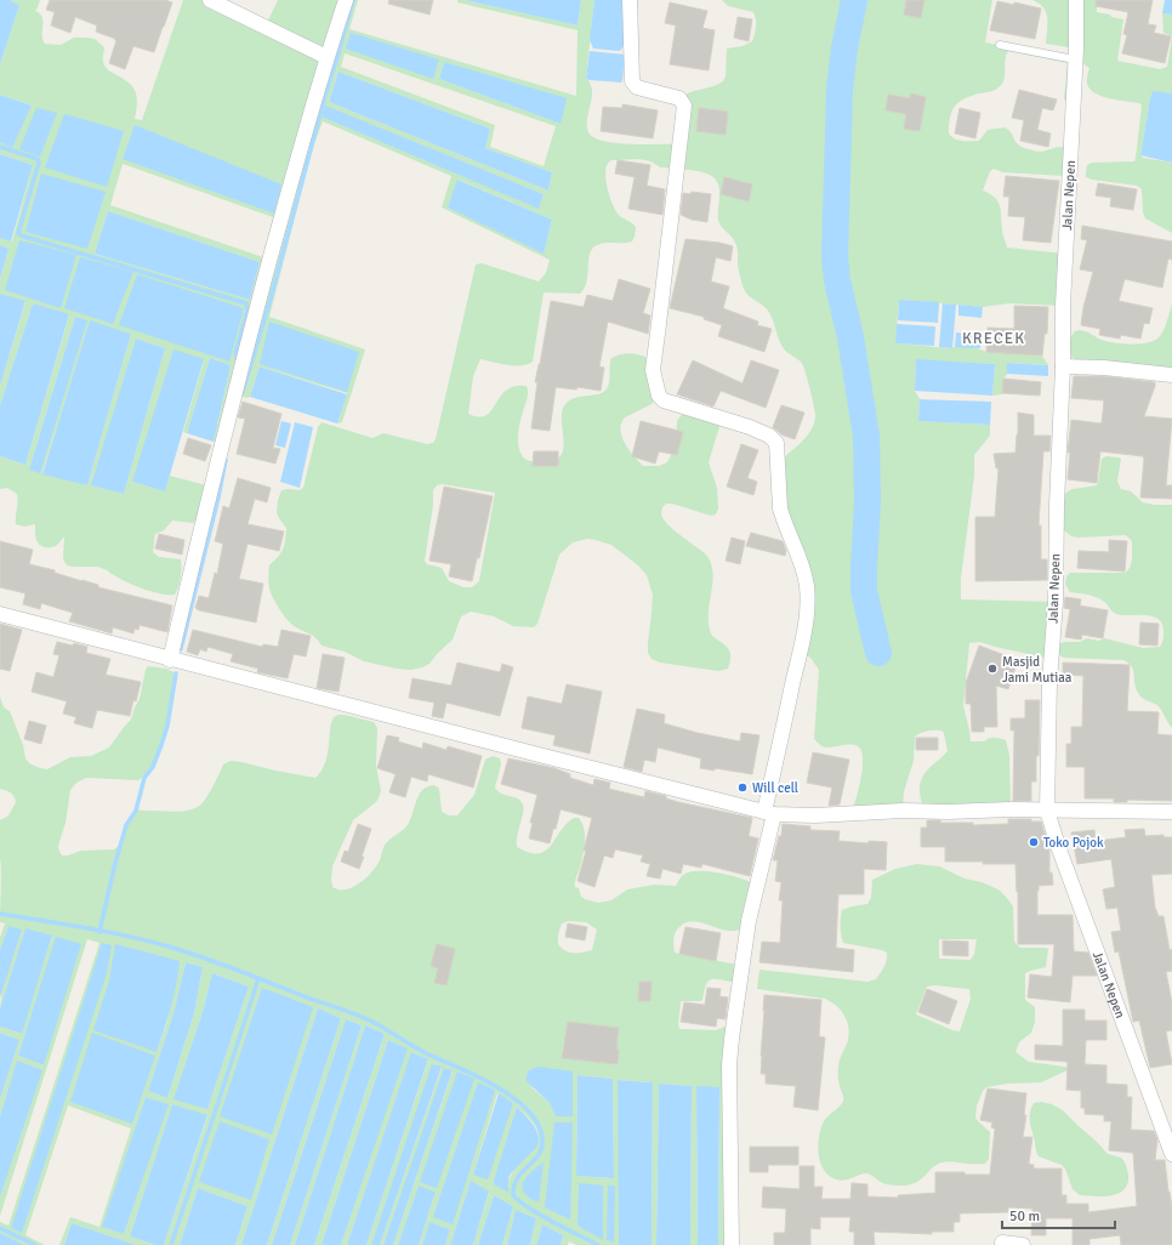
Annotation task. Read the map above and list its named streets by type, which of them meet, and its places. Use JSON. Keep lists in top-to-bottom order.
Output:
{
  "streets": {
    "street": ["Jalan Nepen"]
  },
  "districts": ["KRECEK"],
  "places": ["Masjid Jami Mutiaa", "Will cell", "Toko Pojok"],
  "scale_bar": "50 m"
}
